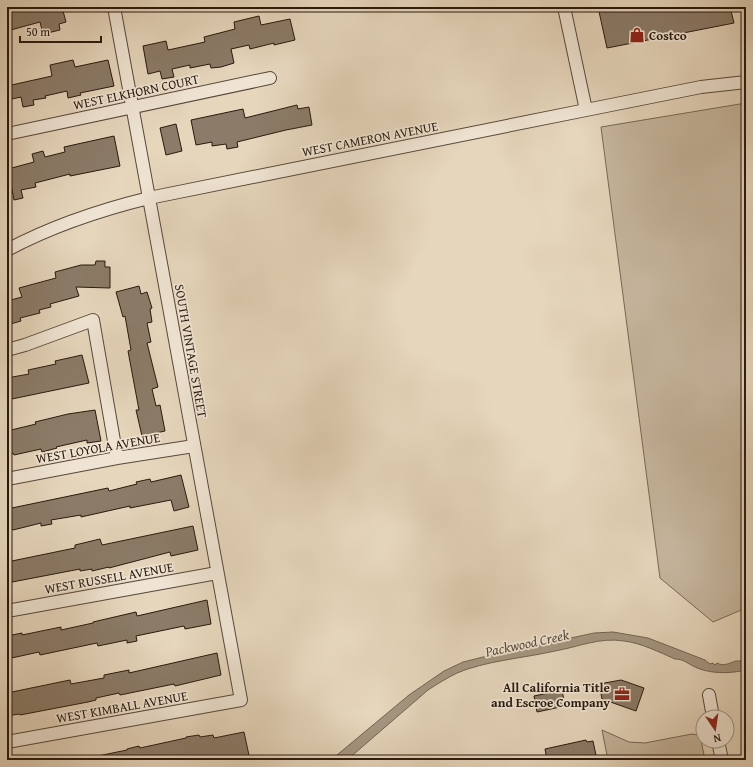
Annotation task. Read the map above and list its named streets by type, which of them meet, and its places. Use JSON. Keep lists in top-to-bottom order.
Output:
{
  "streets": {
    "street": [
      "WEST ELKHORN COURT",
      "WEST CAMERON AVENUE",
      "SOUTH VINTAGE STREET",
      "WEST LOYOLA AVENUE",
      "WEST RUSSELL AVENUE",
      "WEST KIMBALL AVENUE"
    ]
  },
  "crossings": [
    ["WEST ELKHORN COURT", "SOUTH VINTAGE STREET"],
    ["WEST CAMERON AVENUE", "SOUTH VINTAGE STREET"],
    ["SOUTH VINTAGE STREET", "WEST LOYOLA AVENUE"],
    ["SOUTH VINTAGE STREET", "WEST RUSSELL AVENUE"],
    ["SOUTH VINTAGE STREET", "WEST KIMBALL AVENUE"]
  ],
  "water": ["Packwood Creek"],
  "places": {
    "shop": ["Costco"],
    "office": ["All California Title and Escroe Company"]
  },
  "scale_bar": "50 m",
  "north": "bottom"
}
